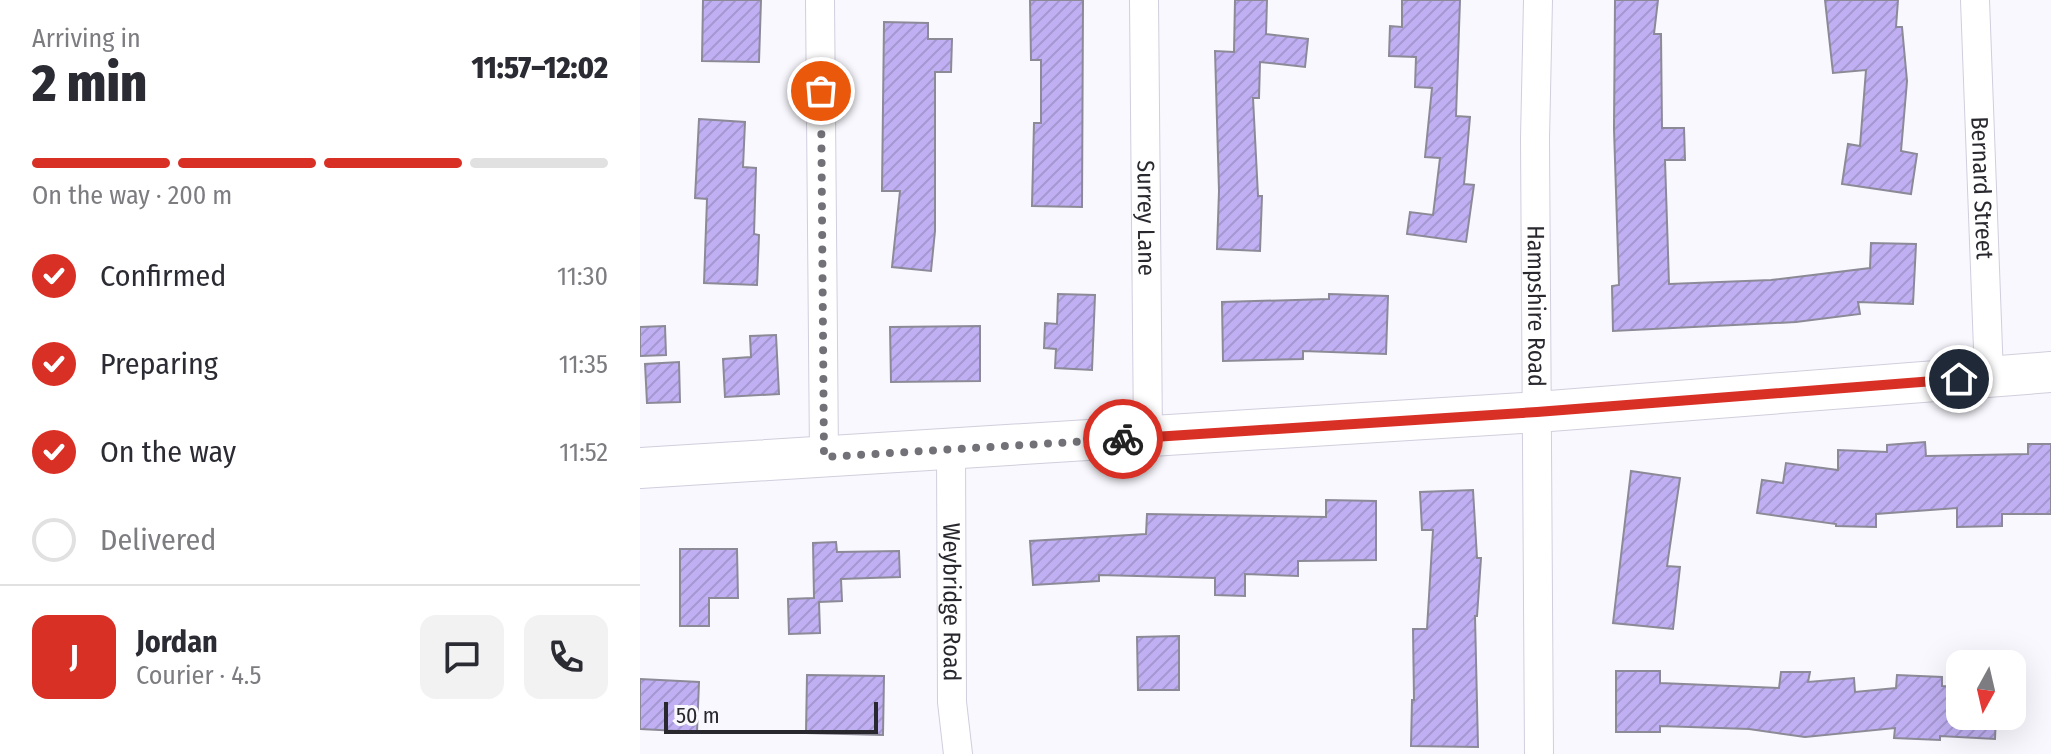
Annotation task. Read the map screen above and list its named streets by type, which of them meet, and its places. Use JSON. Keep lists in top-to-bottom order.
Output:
{
  "streets": {
    "street": [
      "Bernard Street",
      "Surrey Lane",
      "Hampshire Road",
      "Weybridge Road"
    ]
  },
  "scale_bar": "50 m",
  "north": "bottom",
  "page": {
    "heading": ["2 min", "Arriving in", "11:57–12:02"],
    "panel": ["Jordan", "Courier · 4.5"],
    "bar": "On the way · 200 m",
    "list": [
      ["Confirmed", "11:30"],
      ["Preparing", "11:35"],
      ["On the way", "11:52"],
      "Delivered"
    ],
    "round": "J",
    "scale": "50 m"
  }
}
